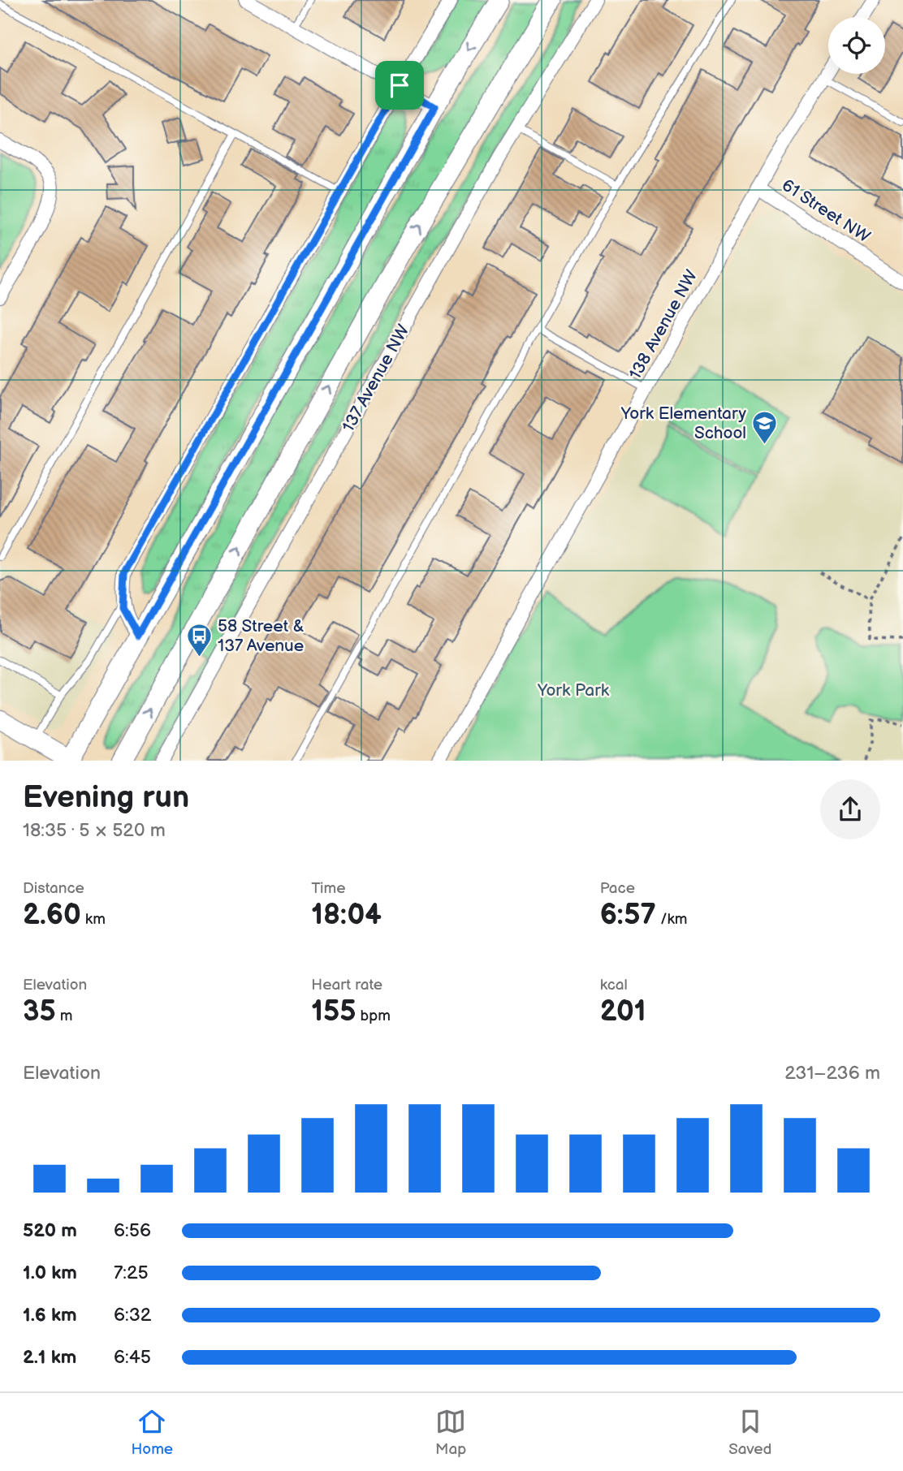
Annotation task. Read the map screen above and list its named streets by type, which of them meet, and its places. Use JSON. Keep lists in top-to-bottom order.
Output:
{
  "streets": {
    "street": ["61 Street NW", "138 Avenue NW", "137 Avenue NW"]
  },
  "crossings": [
    ["61 Street NW", "138 Avenue NW"]
  ],
  "parks": ["York Park"],
  "places": {
    "school or university": ["York Elementary School"],
    "bus stop": ["58 Street & 137 Avenue"]
  },
  "page": {
    "heading": ["Evening run", "18:35 · 5 × 520 m"],
    "stats": [
      ["Distance", "2.60 km"],
      ["Time", "18:04"],
      ["Pace", "6:57 /km"],
      ["Elevation", "35 m"],
      ["Heart rate", "155 bpm"],
      ["kcal", "201"]
    ],
    "chart": ["Elevation", "231–236 m"],
    "list": [
      {
        "name": "520 m",
        "note": "6:56"
      },
      {
        "name": "1.0 km",
        "note": "7:25"
      },
      {
        "name": "1.6 km",
        "note": "6:32"
      },
      {
        "name": "2.1 km",
        "note": "6:45"
      }
    ],
    "tabs": ["Home", "Map", "Saved"]
  }
}
